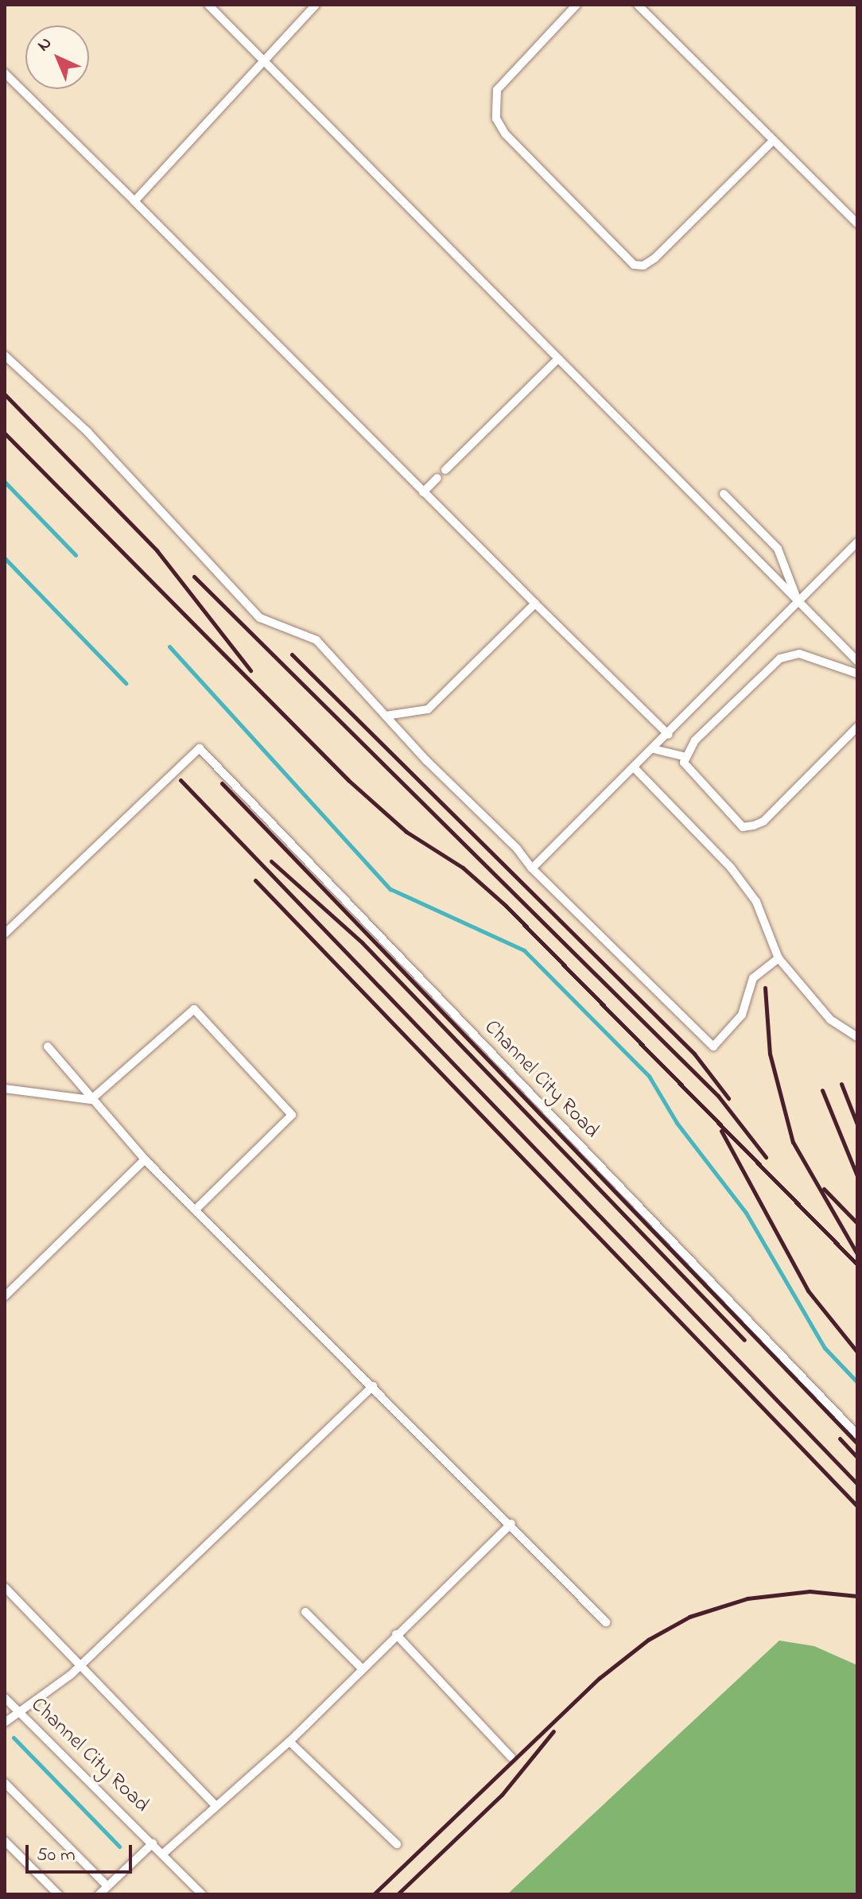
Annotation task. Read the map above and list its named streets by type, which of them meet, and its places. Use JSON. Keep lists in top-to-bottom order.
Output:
{
  "streets": {
    "lane": ["Channel City Road"]
  },
  "scale_bar": "50 m",
  "north": "top left"
}
